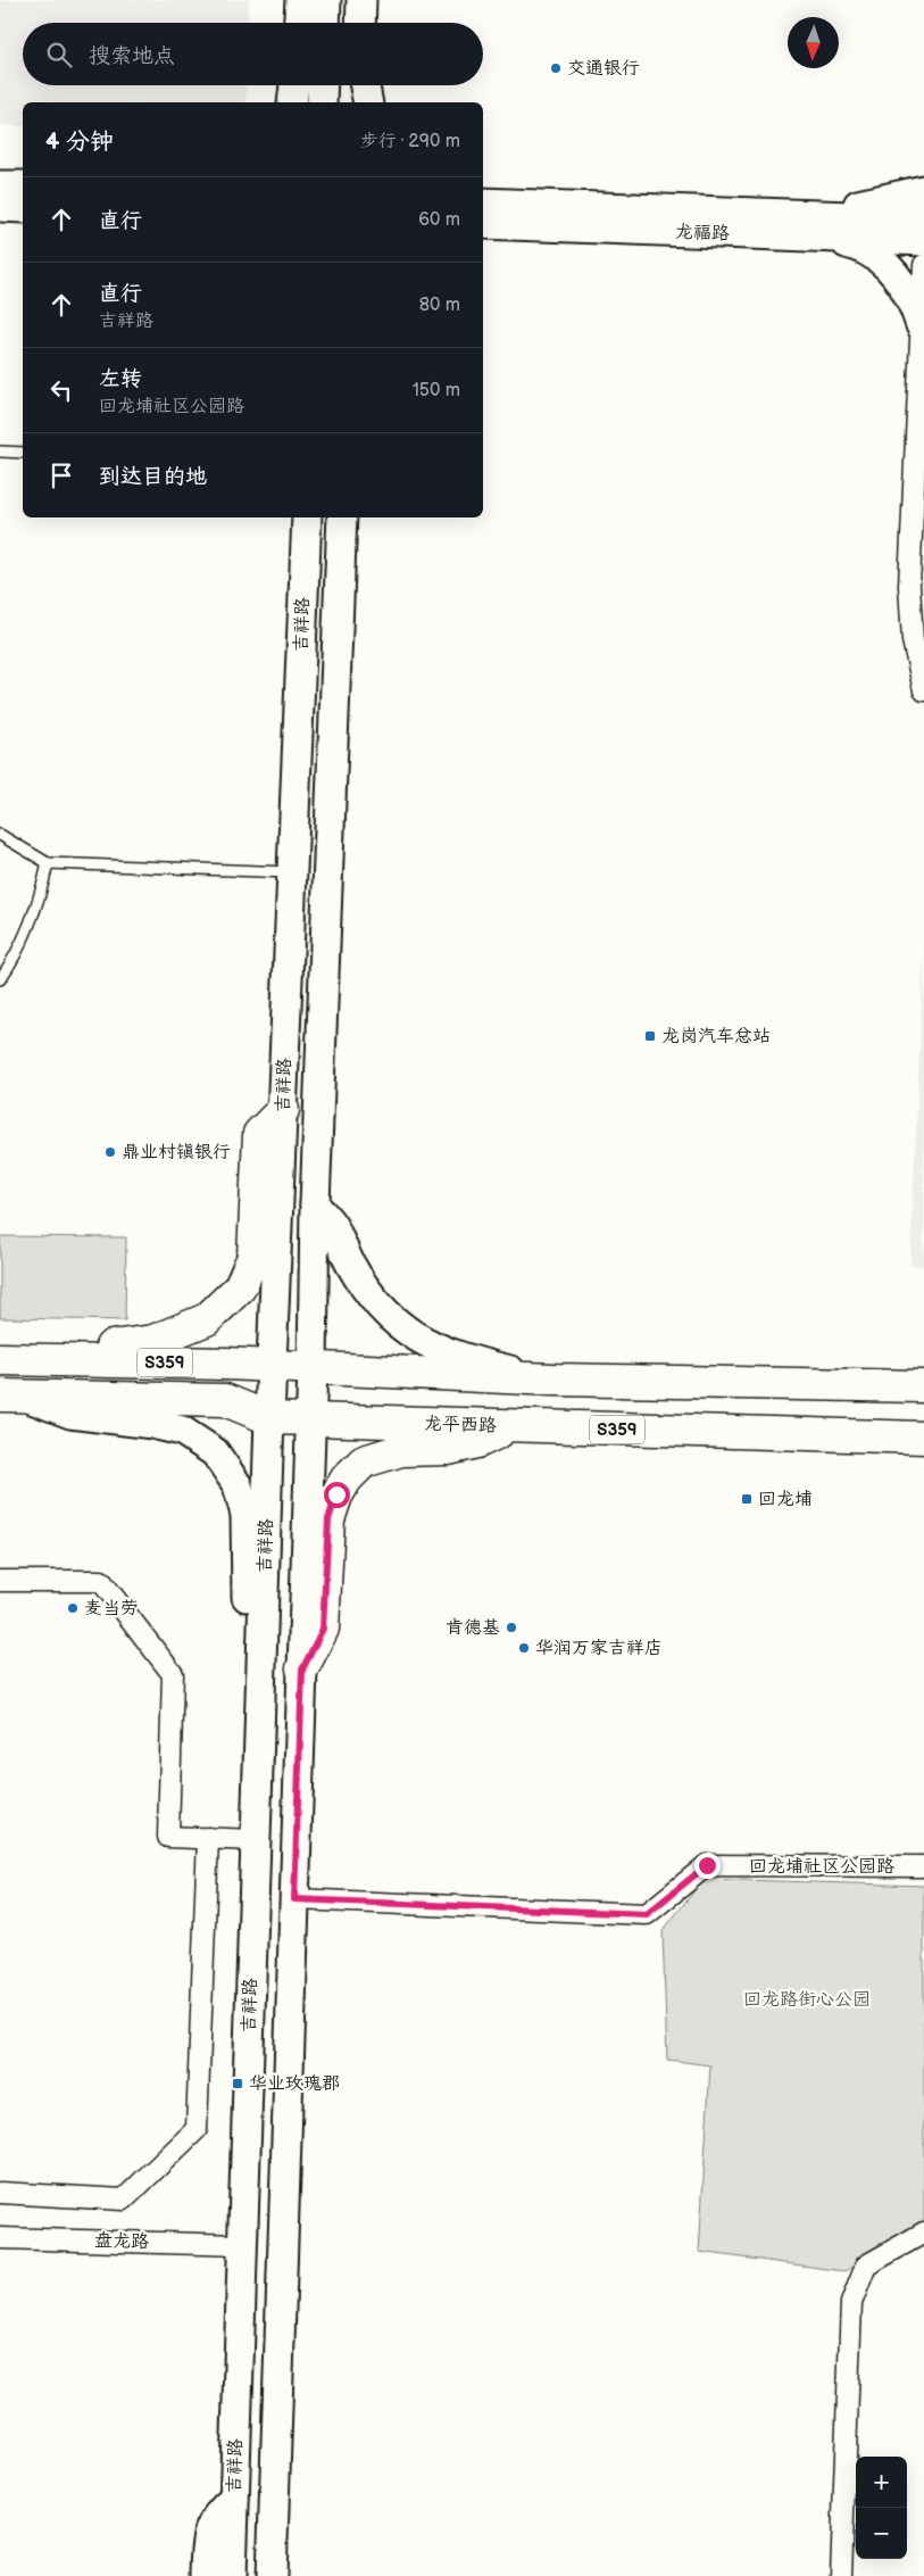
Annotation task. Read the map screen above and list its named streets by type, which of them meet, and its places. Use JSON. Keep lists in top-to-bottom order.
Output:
{
  "streets": {
    "main road": [
      "龙福路",
      "吉祥路",
      "S359",
      "龙平西路"
    ],
    "street": ["回龙埔社区公园路", "盘龙路"]
  },
  "crossings": [
    ["吉祥路", "S359"],
    ["吉祥路", "龙平西路"],
    ["吉祥路", "回龙埔社区公园路"],
    ["吉祥路", "盘龙路"]
  ],
  "parks": ["回龙路街心公园"],
  "places": {
    "other": [
      "交通银行",
      "鼎业村镇银行",
      "麦当劳",
      "肯德基",
      "华润万家吉祥店"
    ],
    "transit": ["龙岗汽车总站", "回龙埔", "华业玫瑰郡"]
  },
  "north": "bottom",
  "page": {
    "search": "搜索地点",
    "heading": ["4 分钟", "步行 · 290 m"],
    "list": [
      ["直行", "60 m"],
      ["直行", "吉祥路", "80 m"],
      ["左转", "回龙埔社区公园路", "150 m"],
      "到达目的地"
    ],
    "map_buttons": ["+", "−"]
  }
}
